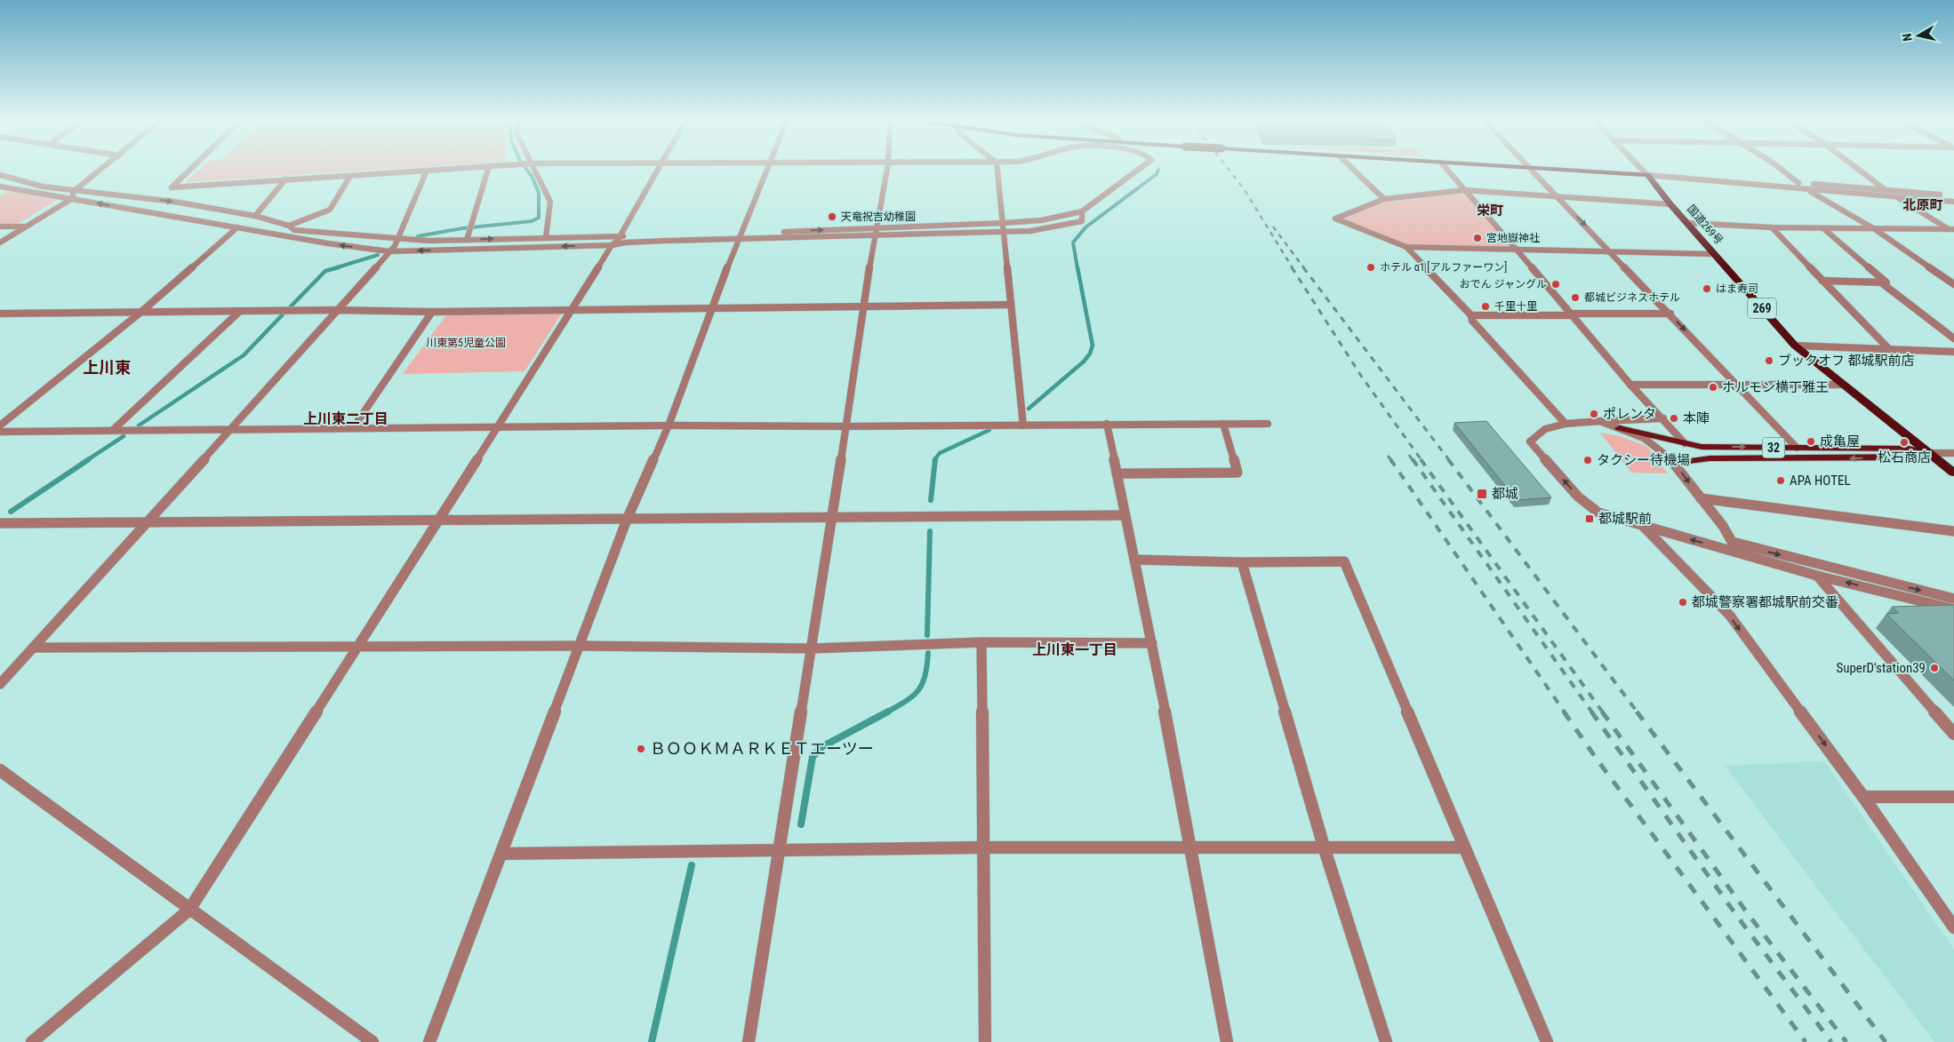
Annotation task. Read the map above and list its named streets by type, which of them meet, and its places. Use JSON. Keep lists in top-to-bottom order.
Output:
{
  "streets": {
    "highway": ["国道269号", "269"],
    "main road": ["32"]
  },
  "crossings": [
    ["国道269号", "32"]
  ],
  "districts": [
    "北原町",
    "栄町",
    "上川東",
    "上川東二丁目",
    "上川東一丁目"
  ],
  "parks": ["川東第5児童公園"],
  "places": {
    "other": [
      "天竜祝吉幼稚園",
      "宮地嶽神社",
      "ホテル α1 [アルファーワン]",
      "おでん ジャングル",
      "はま寿司",
      "都城ビジネスホテル",
      "千里十里",
      "ブックオフ 都城駅前店",
      "ホルモン横丁雅王",
      "ポレンタ",
      "本陣",
      "成亀屋",
      "松石商店",
      "タクシー待機場",
      "APA HOTEL",
      "都城警察署都城駅前交番",
      "SuperD'station39",
      "ＢＯＯＫＭＡＲＫＥＴエーツー"
    ],
    "transit": ["都城", "都城駅前"]
  },
  "north": "left"
}
